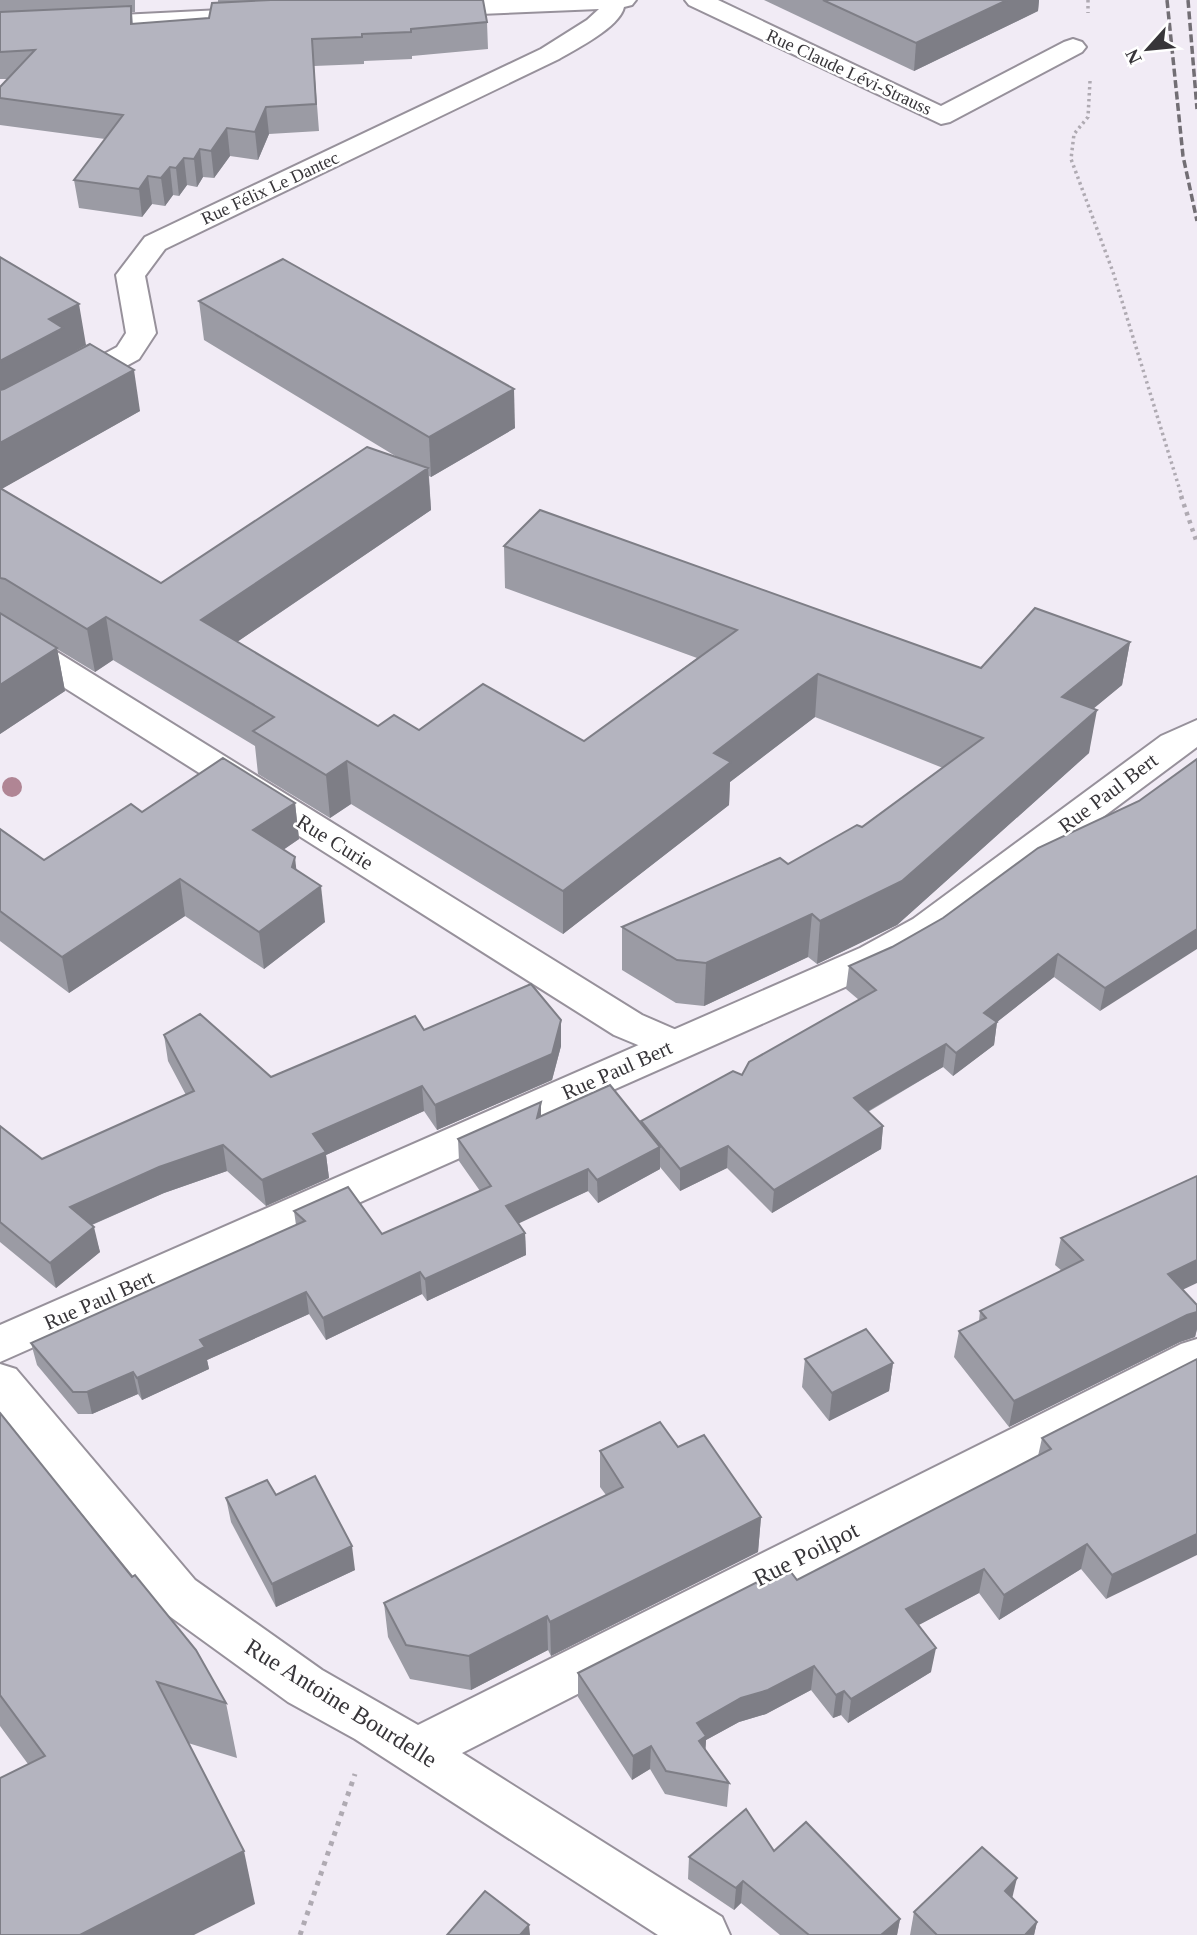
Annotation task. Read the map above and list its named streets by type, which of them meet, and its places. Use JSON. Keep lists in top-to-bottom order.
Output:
{
  "streets": {
    "street": [
      "Rue Claude Lévi-Strauss",
      "Rue Félix Le Dantec",
      "Rue Paul Bert",
      "Rue Curie",
      "Rue Poilpot",
      "Rue Antoine Bourdelle"
    ]
  },
  "crossings": [
    ["Rue Paul Bert", "Rue Curie"],
    ["Rue Poilpot", "Rue Antoine Bourdelle"]
  ],
  "north": "bottom left"
}
